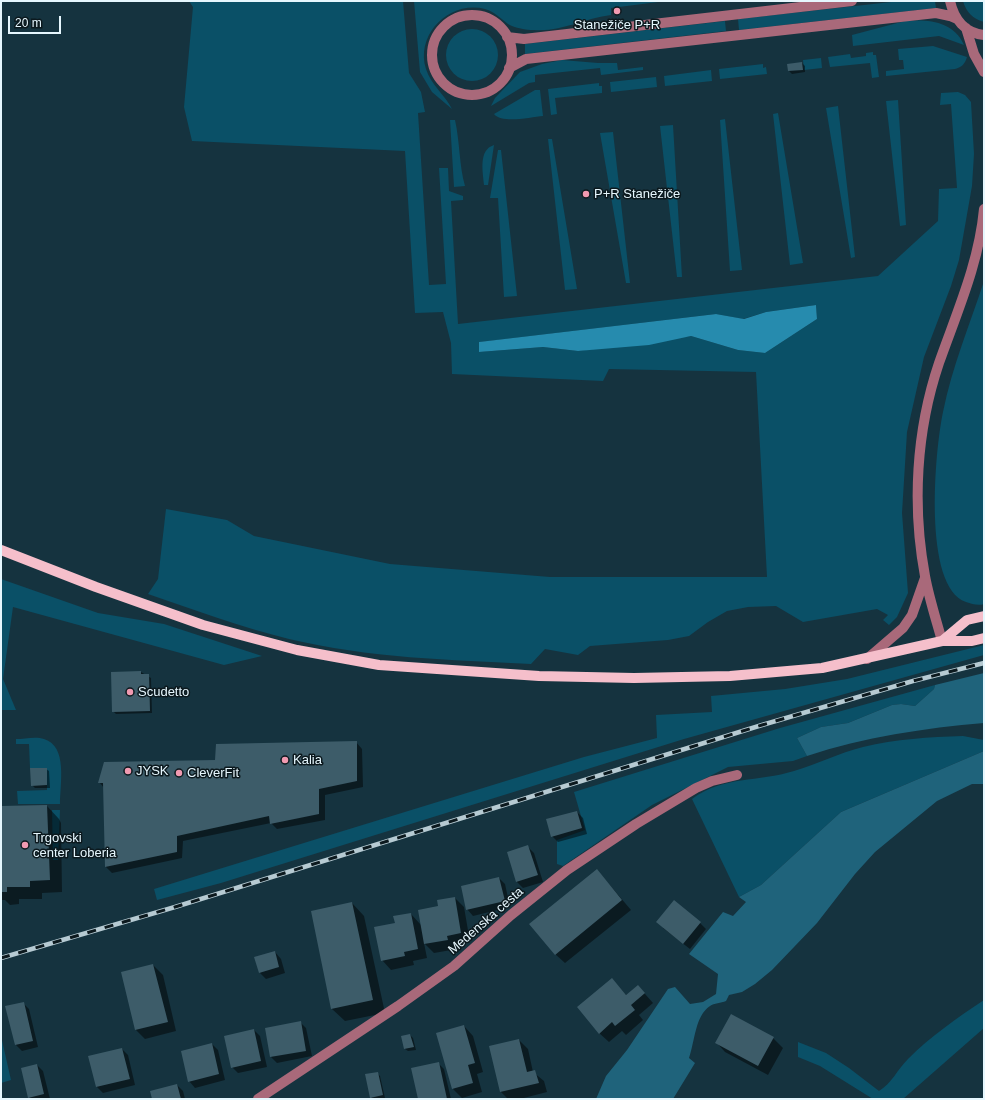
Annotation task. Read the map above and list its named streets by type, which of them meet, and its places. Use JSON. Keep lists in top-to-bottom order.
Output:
{
  "streets": {
    "street": ["Medenska cesta"]
  },
  "places": [
    "Stanežiče P+R",
    "P+R Stanežiče",
    "Scudetto",
    "Kalia",
    "JYSK",
    "CleverFit",
    "Trgovski center Loberia"
  ],
  "scale_bar": "20 m"
}
